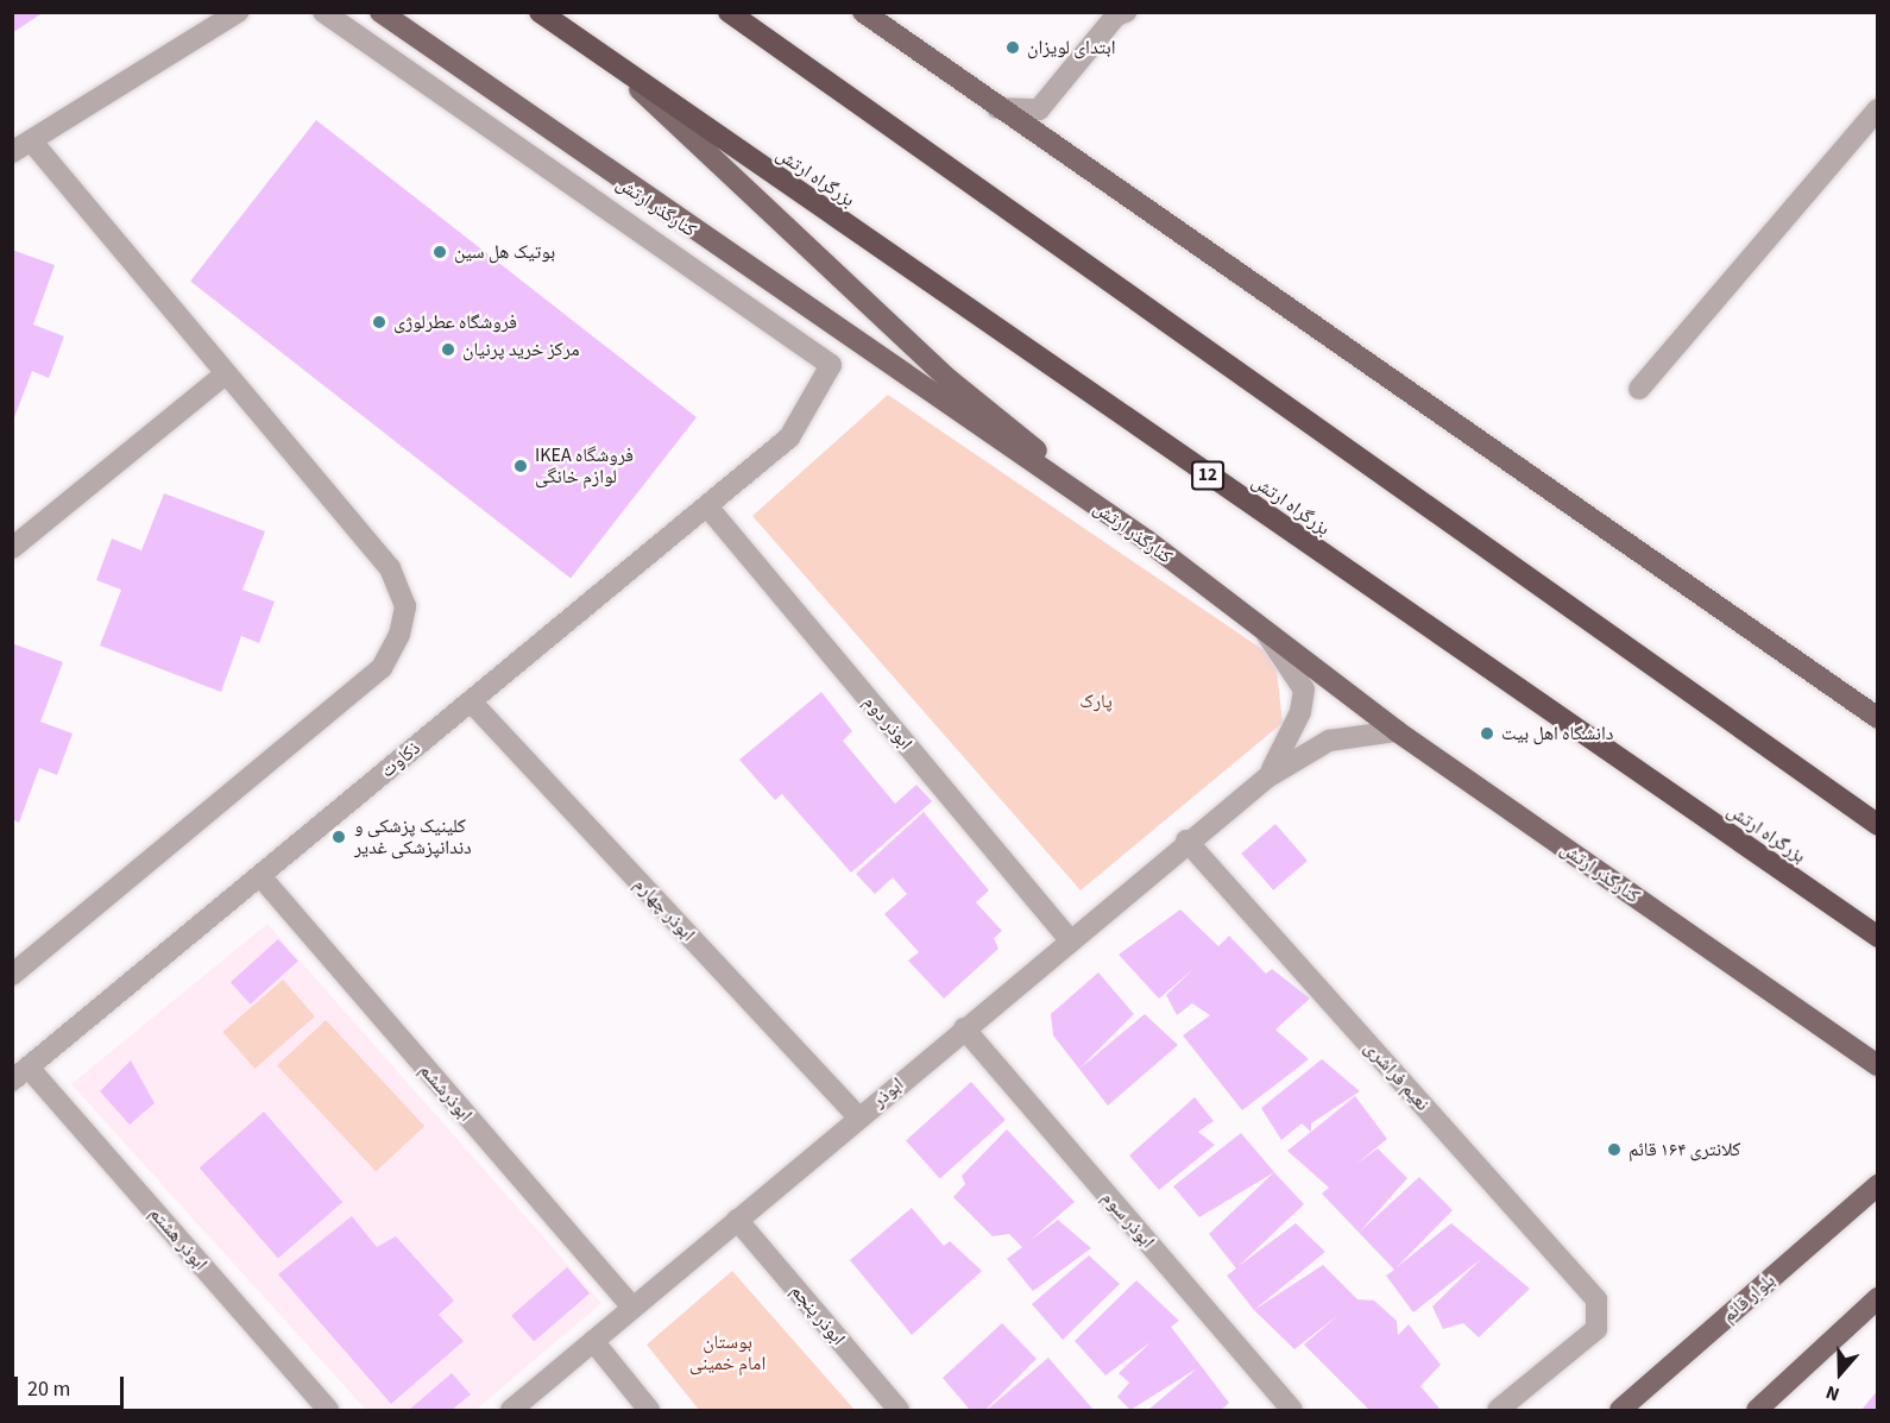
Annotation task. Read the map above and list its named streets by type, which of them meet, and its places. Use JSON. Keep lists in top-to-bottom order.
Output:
{
  "streets": {
    "highway": ["بزرگراه ارتش", "12"],
    "main road": ["کنارگذر ارتش", "بلوار قائم"],
    "street": [
      "ابوذر دوم",
      "ذکاوت",
      "ابوذر چهارم",
      "نعیم فراشری",
      "ابوذرششم",
      "ابوذر",
      "ابوذر سوم",
      "ابوذر هشتم",
      "ابوذر پنجم"
    ]
  },
  "crossings": [
    ["کنارگذر ارتش", "ابوذر"],
    ["ابوذر دوم", "ذکاوت"],
    ["ابوذر دوم", "ابوذر"],
    ["ذکاوت", "ابوذر چهارم"],
    ["ذکاوت", "ابوذرششم"],
    ["ذکاوت", "ابوذر هشتم"],
    ["ابوذر چهارم", "ابوذر"],
    ["نعیم فراشری", "ابوذر"],
    ["ابوذرششم", "ابوذر"],
    ["ابوذر", "ابوذر سوم"],
    ["ابوذر", "ابوذر پنجم"]
  ],
  "parks": ["پارک", "بوستان امام خمینی"],
  "places": [
    "ابتدای لویزان",
    "بوتیک هل سین",
    "فروشگاه عطرلوژی",
    "مرکز خرید پرنیان",
    "IKEA فروشگاه لوازم خانگی",
    "دانشگاه اهل بیت",
    "کلینیک پزشکی و دندانپزشکی غدیر",
    "کلانتری ۱۶۴ قائم"
  ],
  "scale_bar": "20 m",
  "north": "bottom"
}
